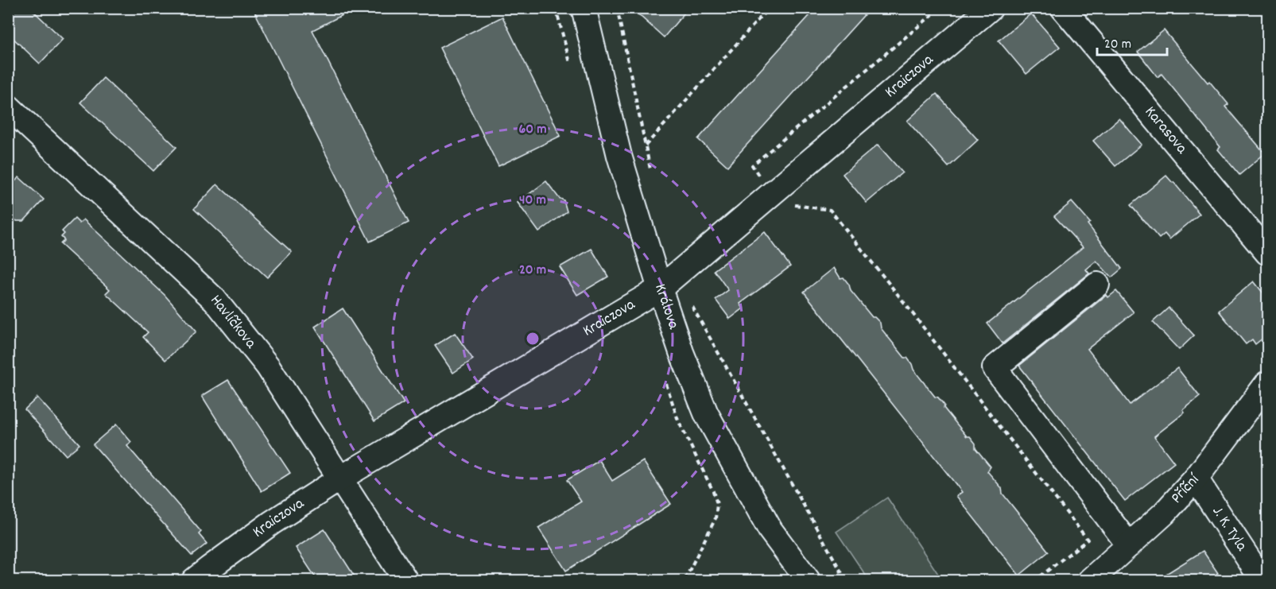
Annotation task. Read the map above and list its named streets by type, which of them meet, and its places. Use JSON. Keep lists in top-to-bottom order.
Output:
{
  "streets": {
    "street": [
      "Kraiczova",
      "Karasova",
      "Králova",
      "Havlíčkova",
      "Příční",
      "J. K. Tyla"
    ]
  },
  "crossings": [
    ["Kraiczova", "Králova"],
    ["Kraiczova", "Havlíčkova"],
    ["Příční", "J. K. Tyla"]
  ],
  "scale_bar": "20 m",
  "rings": ["60 m", "40 m", "20 m"]
}
